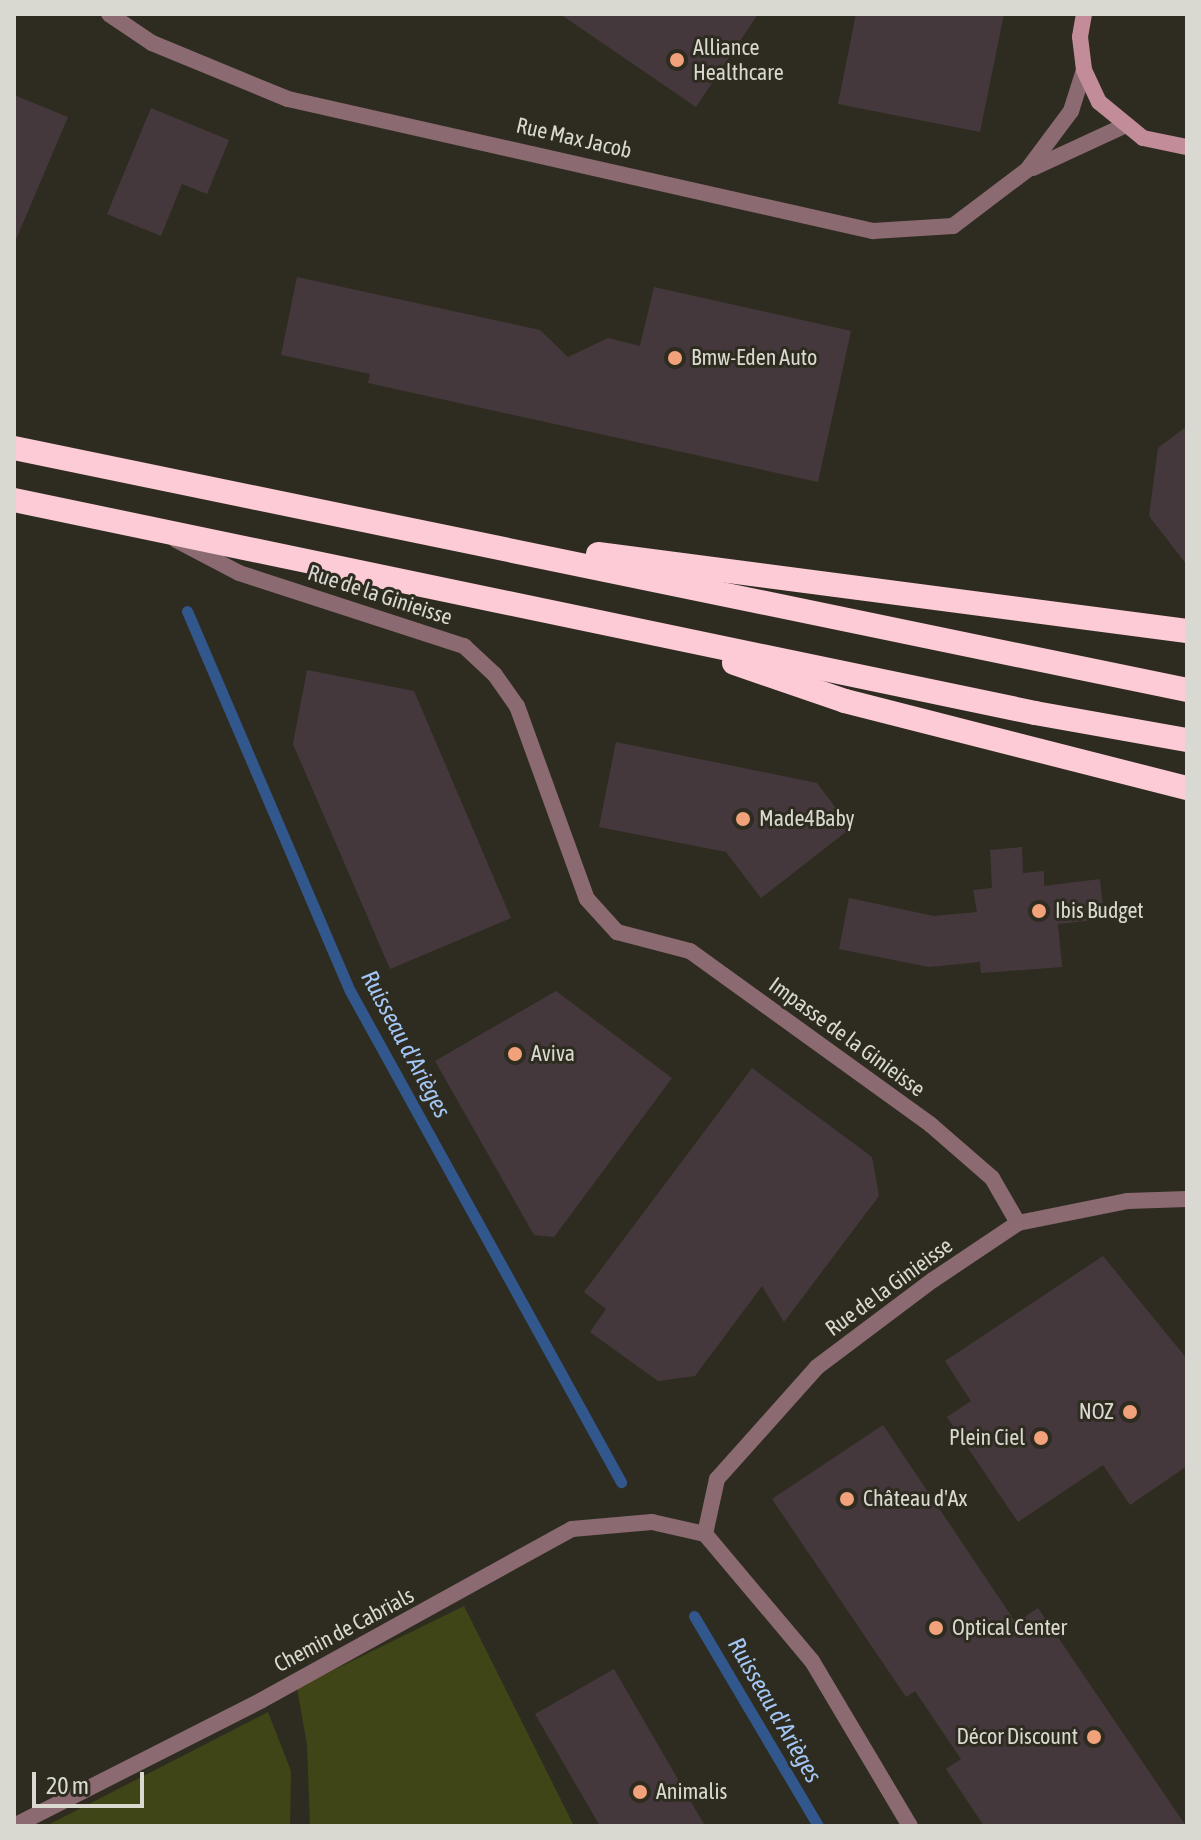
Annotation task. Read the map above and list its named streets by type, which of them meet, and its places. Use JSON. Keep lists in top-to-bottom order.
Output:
{
  "streets": {
    "street": [
      "Rue Max Jacob",
      "Rue de la Ginieisse",
      "Impasse de la Ginieisse",
      "Chemin de Cabrials"
    ]
  },
  "crossings": [
    ["Rue de la Ginieisse", "Impasse de la Ginieisse"],
    ["Rue de la Ginieisse", "Chemin de Cabrials"]
  ],
  "water": ["Ruisseau d'Arièges"],
  "places": [
    "Alliance Healthcare",
    "Bmw-Eden Auto",
    "Made4Baby",
    "Ibis Budget",
    "Aviva",
    "NOZ",
    "Plein Ciel",
    "Château d'Ax",
    "Optical Center",
    "Décor Discount",
    "Animalis"
  ],
  "scale_bar": "20 m"
}
